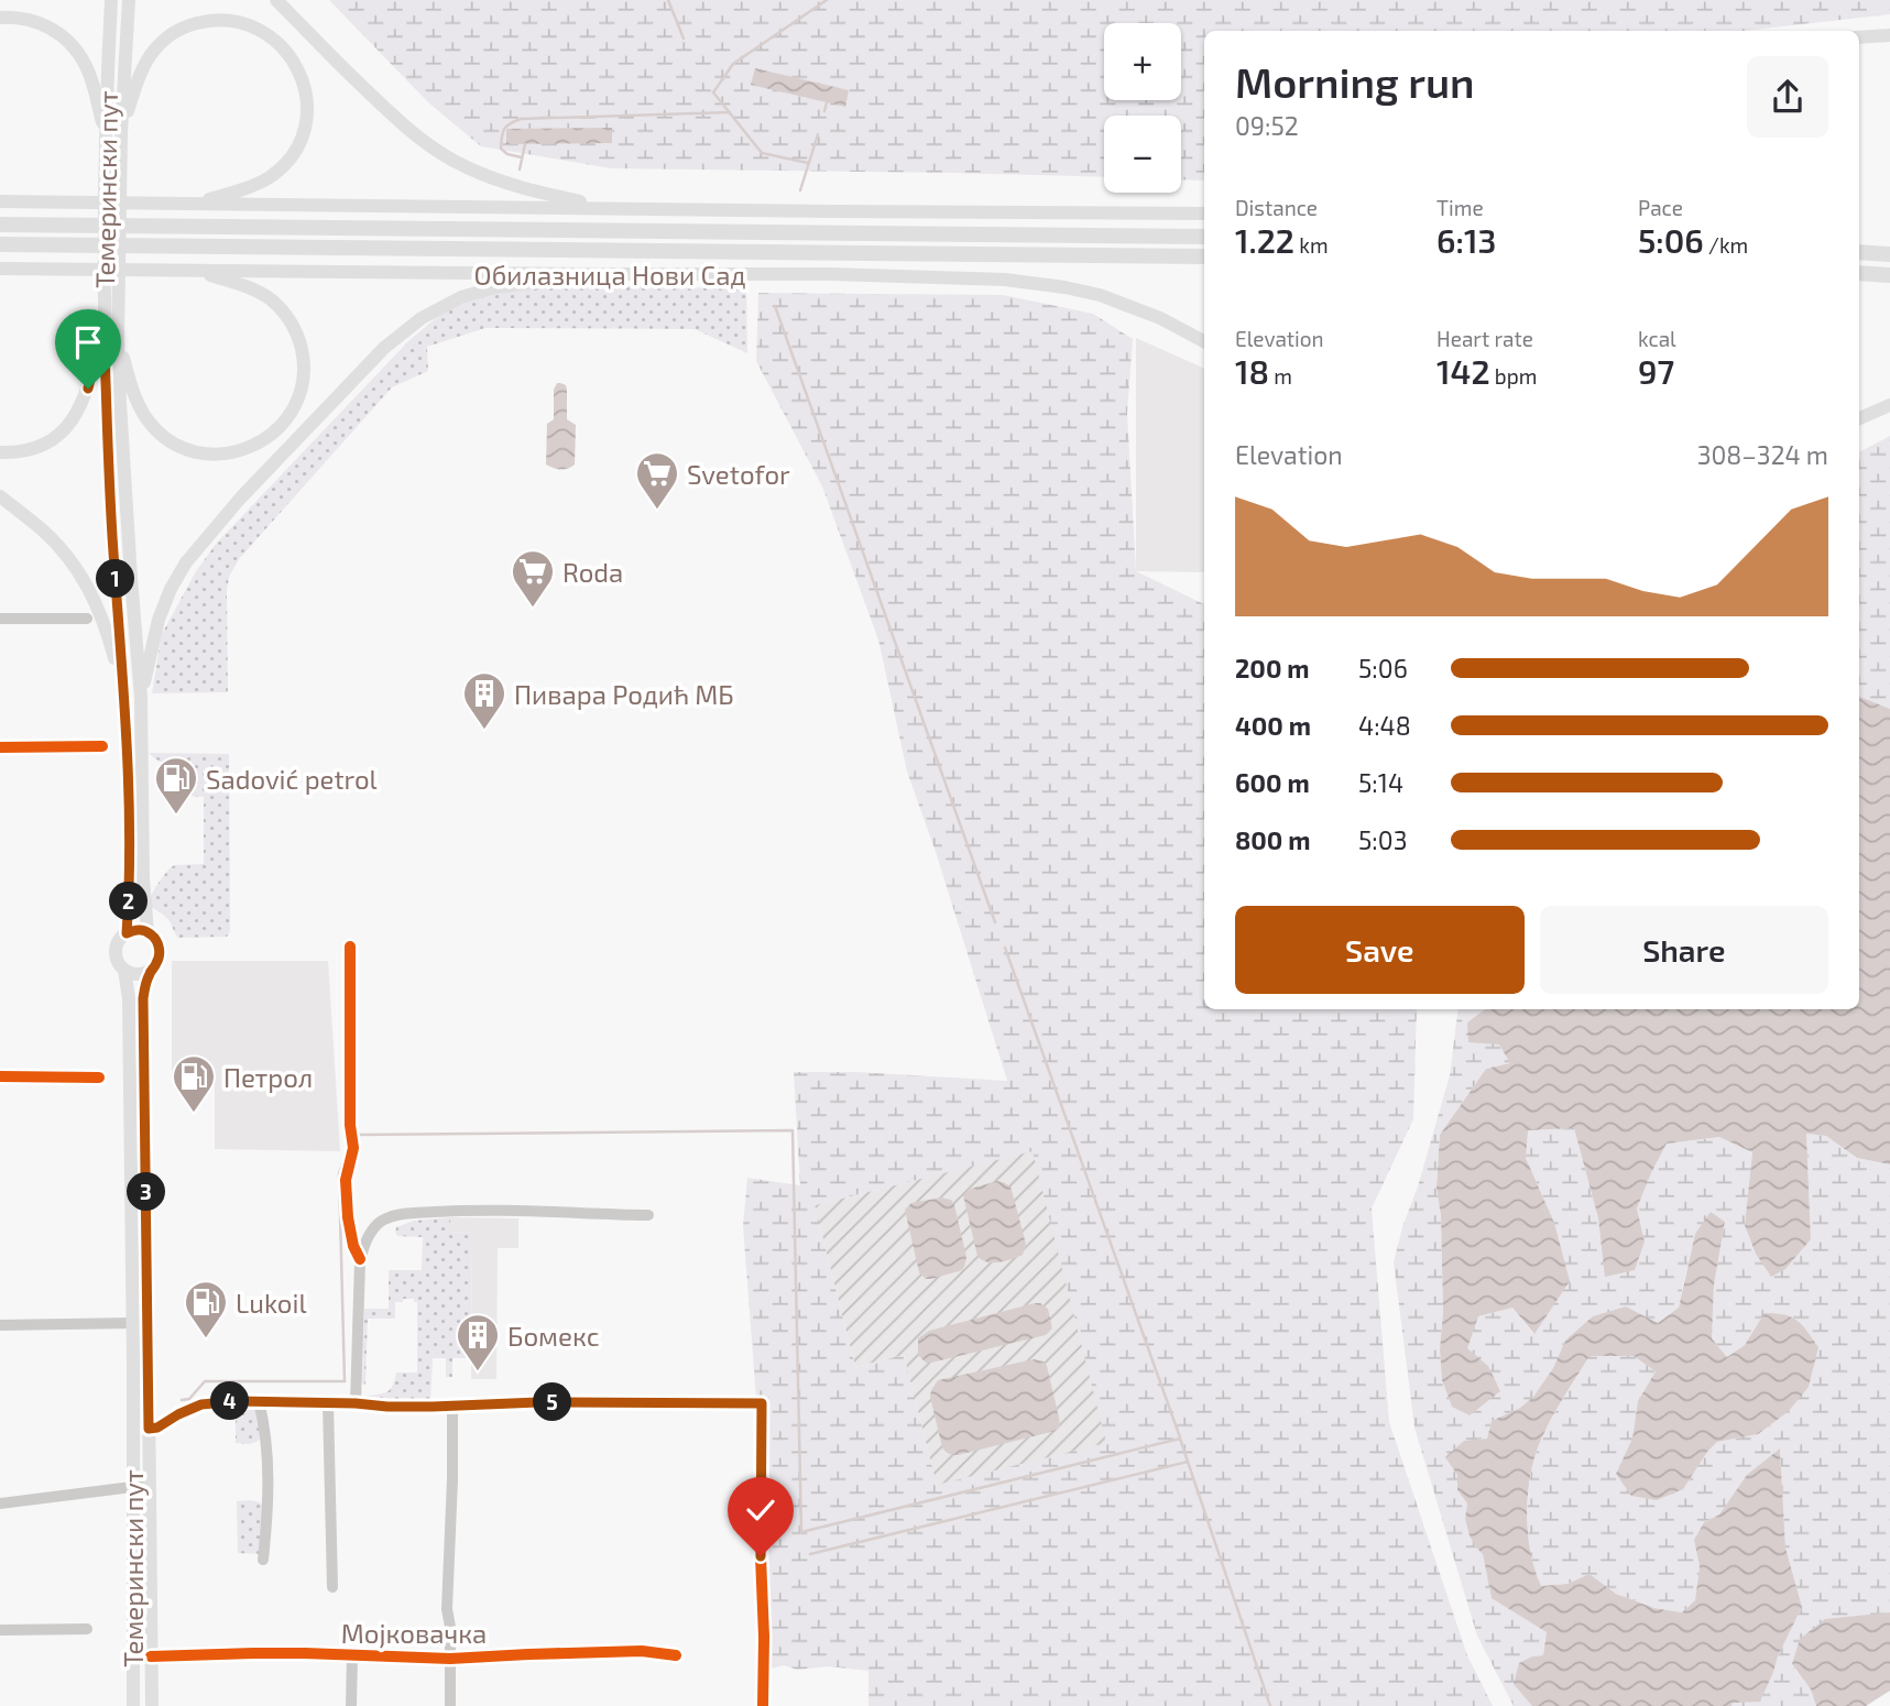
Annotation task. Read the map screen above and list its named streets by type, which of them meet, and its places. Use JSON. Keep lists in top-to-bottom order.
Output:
{
  "streets": {
    "main road": ["Темерински пут", "Обилазница Нови Сад"],
    "street": ["Мојковачка"]
  },
  "crossings": [
    ["Темерински пут", "Мојковачка"]
  ],
  "places": {
    "supermarket": ["Svetofor", "Roda"],
    "building": ["Пивара Родић МБ", "Бомекс"],
    "fuel station": ["Sadović petrol", "Петрол", "Lukoil"]
  },
  "page": {
    "map_buttons": ["+", "−"],
    "heading": ["Morning run", "09:52"],
    "stats": [
      ["Distance", "1.22 km"],
      ["Time", "6:13"],
      ["Pace", "5:06 /km"],
      ["Elevation", "18 m"],
      ["Heart rate", "142 bpm"],
      ["kcal", "97"]
    ],
    "chart": ["Elevation", "308–324 m"],
    "pins": [
      "1",
      "2",
      "3",
      "4",
      "5"
    ],
    "list": [
      {
        "name": "200 m",
        "note": "5:06"
      },
      {
        "name": "400 m",
        "note": "4:48"
      },
      {
        "name": "600 m",
        "note": "5:14"
      },
      {
        "name": "800 m",
        "note": "5:03"
      }
    ],
    "buttons": ["Save", "Share"]
  }
}
